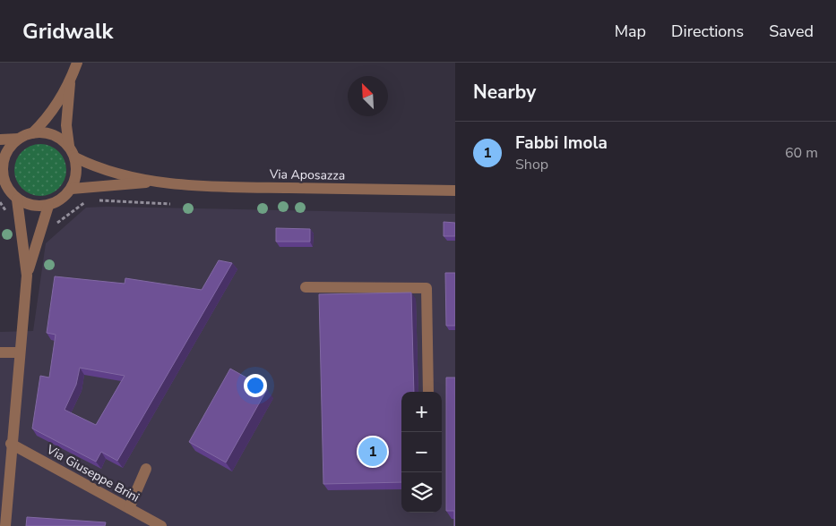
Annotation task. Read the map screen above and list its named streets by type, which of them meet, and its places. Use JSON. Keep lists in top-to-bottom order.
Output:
{
  "streets": {
    "street": ["Via Aposazza", "Via Giuseppe Brini"]
  },
  "north": "top left",
  "page": {
    "header": "Gridwalk",
    "nav": ["Map", "Directions", "Saved"],
    "heading": "Nearby",
    "list": [
      {
        "mark": "1",
        "name": "Fabbi Imola",
        "note": "Shop",
        "value": "60 m"
      }
    ],
    "map_buttons": ["+", "−"],
    "pins": "1"
  }
}
